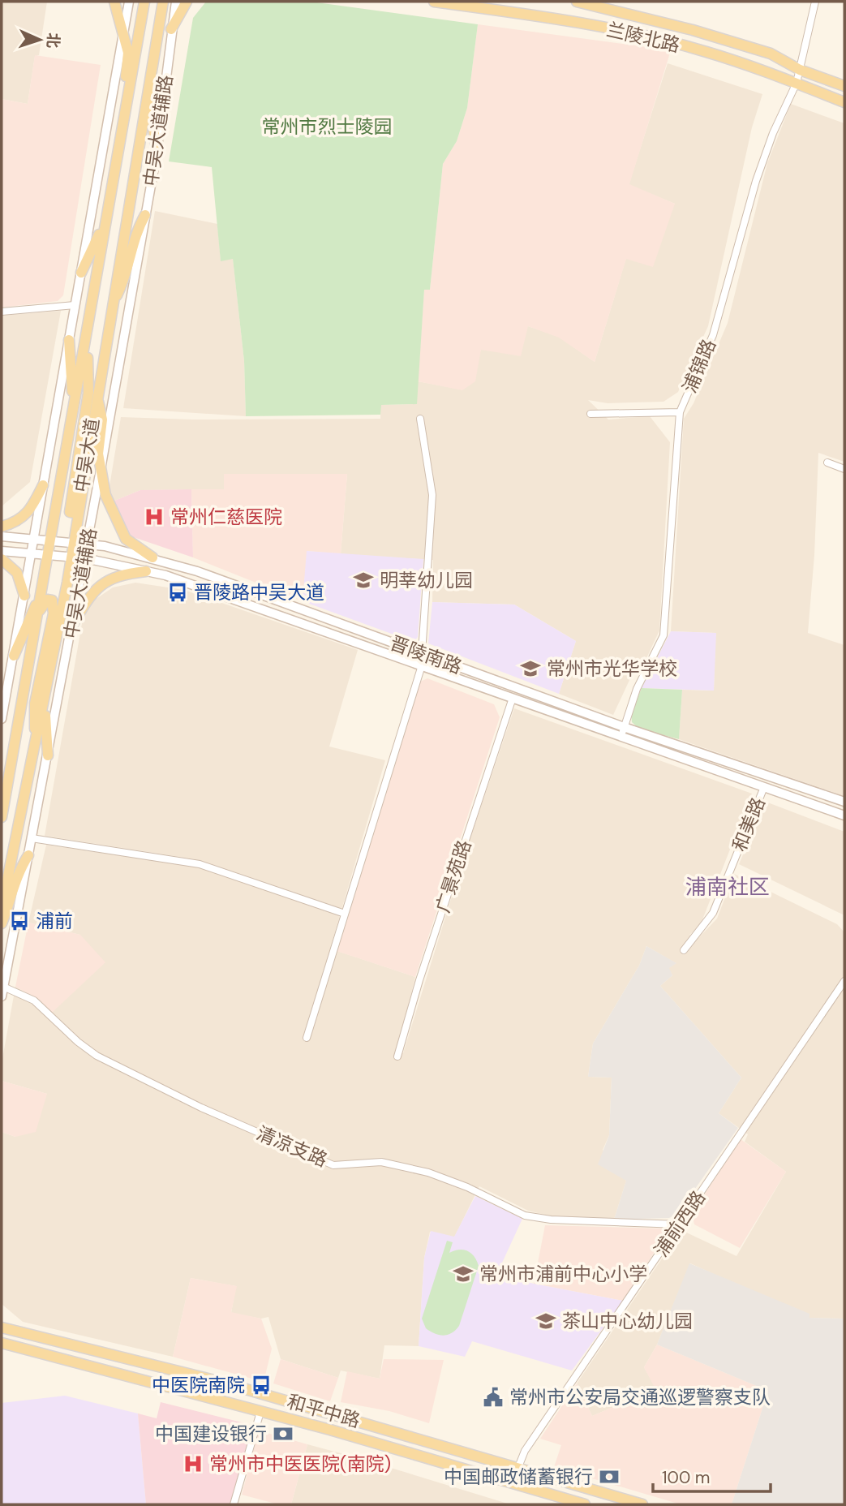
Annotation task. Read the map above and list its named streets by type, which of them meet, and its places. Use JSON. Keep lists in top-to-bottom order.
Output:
{
  "streets": {
    "main road": [
      "兰陵北路",
      "中吴大道辅路",
      "中吴大道",
      "晋陵南路",
      "和平中路"
    ],
    "street": [
      "浦锦路",
      "和美路",
      "广景苑路",
      "清凉支路",
      "浦前西路"
    ]
  },
  "crossings": [
    ["兰陵北路", "浦锦路"],
    ["中吴大道辅路", "晋陵南路"],
    ["中吴大道辅路", "清凉支路"],
    ["浦锦路", "晋陵南路"],
    ["中吴大道", "晋陵南路"],
    ["晋陵南路", "和美路"],
    ["晋陵南路", "广景苑路"],
    ["清凉支路", "浦前西路"],
    ["浦前西路", "和平中路"]
  ],
  "districts": ["浦南社区"],
  "parks": ["常州市烈士陵园"],
  "places": {
    "hospital": ["常州仁慈医院", "常州市中医医院(南院)"],
    "school or university": [
      "明莘幼儿园",
      "常州市光华学校",
      "常州市浦前中心小学",
      "茶山中心幼儿园"
    ],
    "bus stop": ["晋陵路中吴大道", "浦前", "中医院南院"],
    "public building": ["常州市公安局交通巡逻警察支队"],
    "bank": ["中国建设银行", "中国邮政储蓄银行"]
  },
  "scale_bar": "100 m",
  "north": "right"
}
